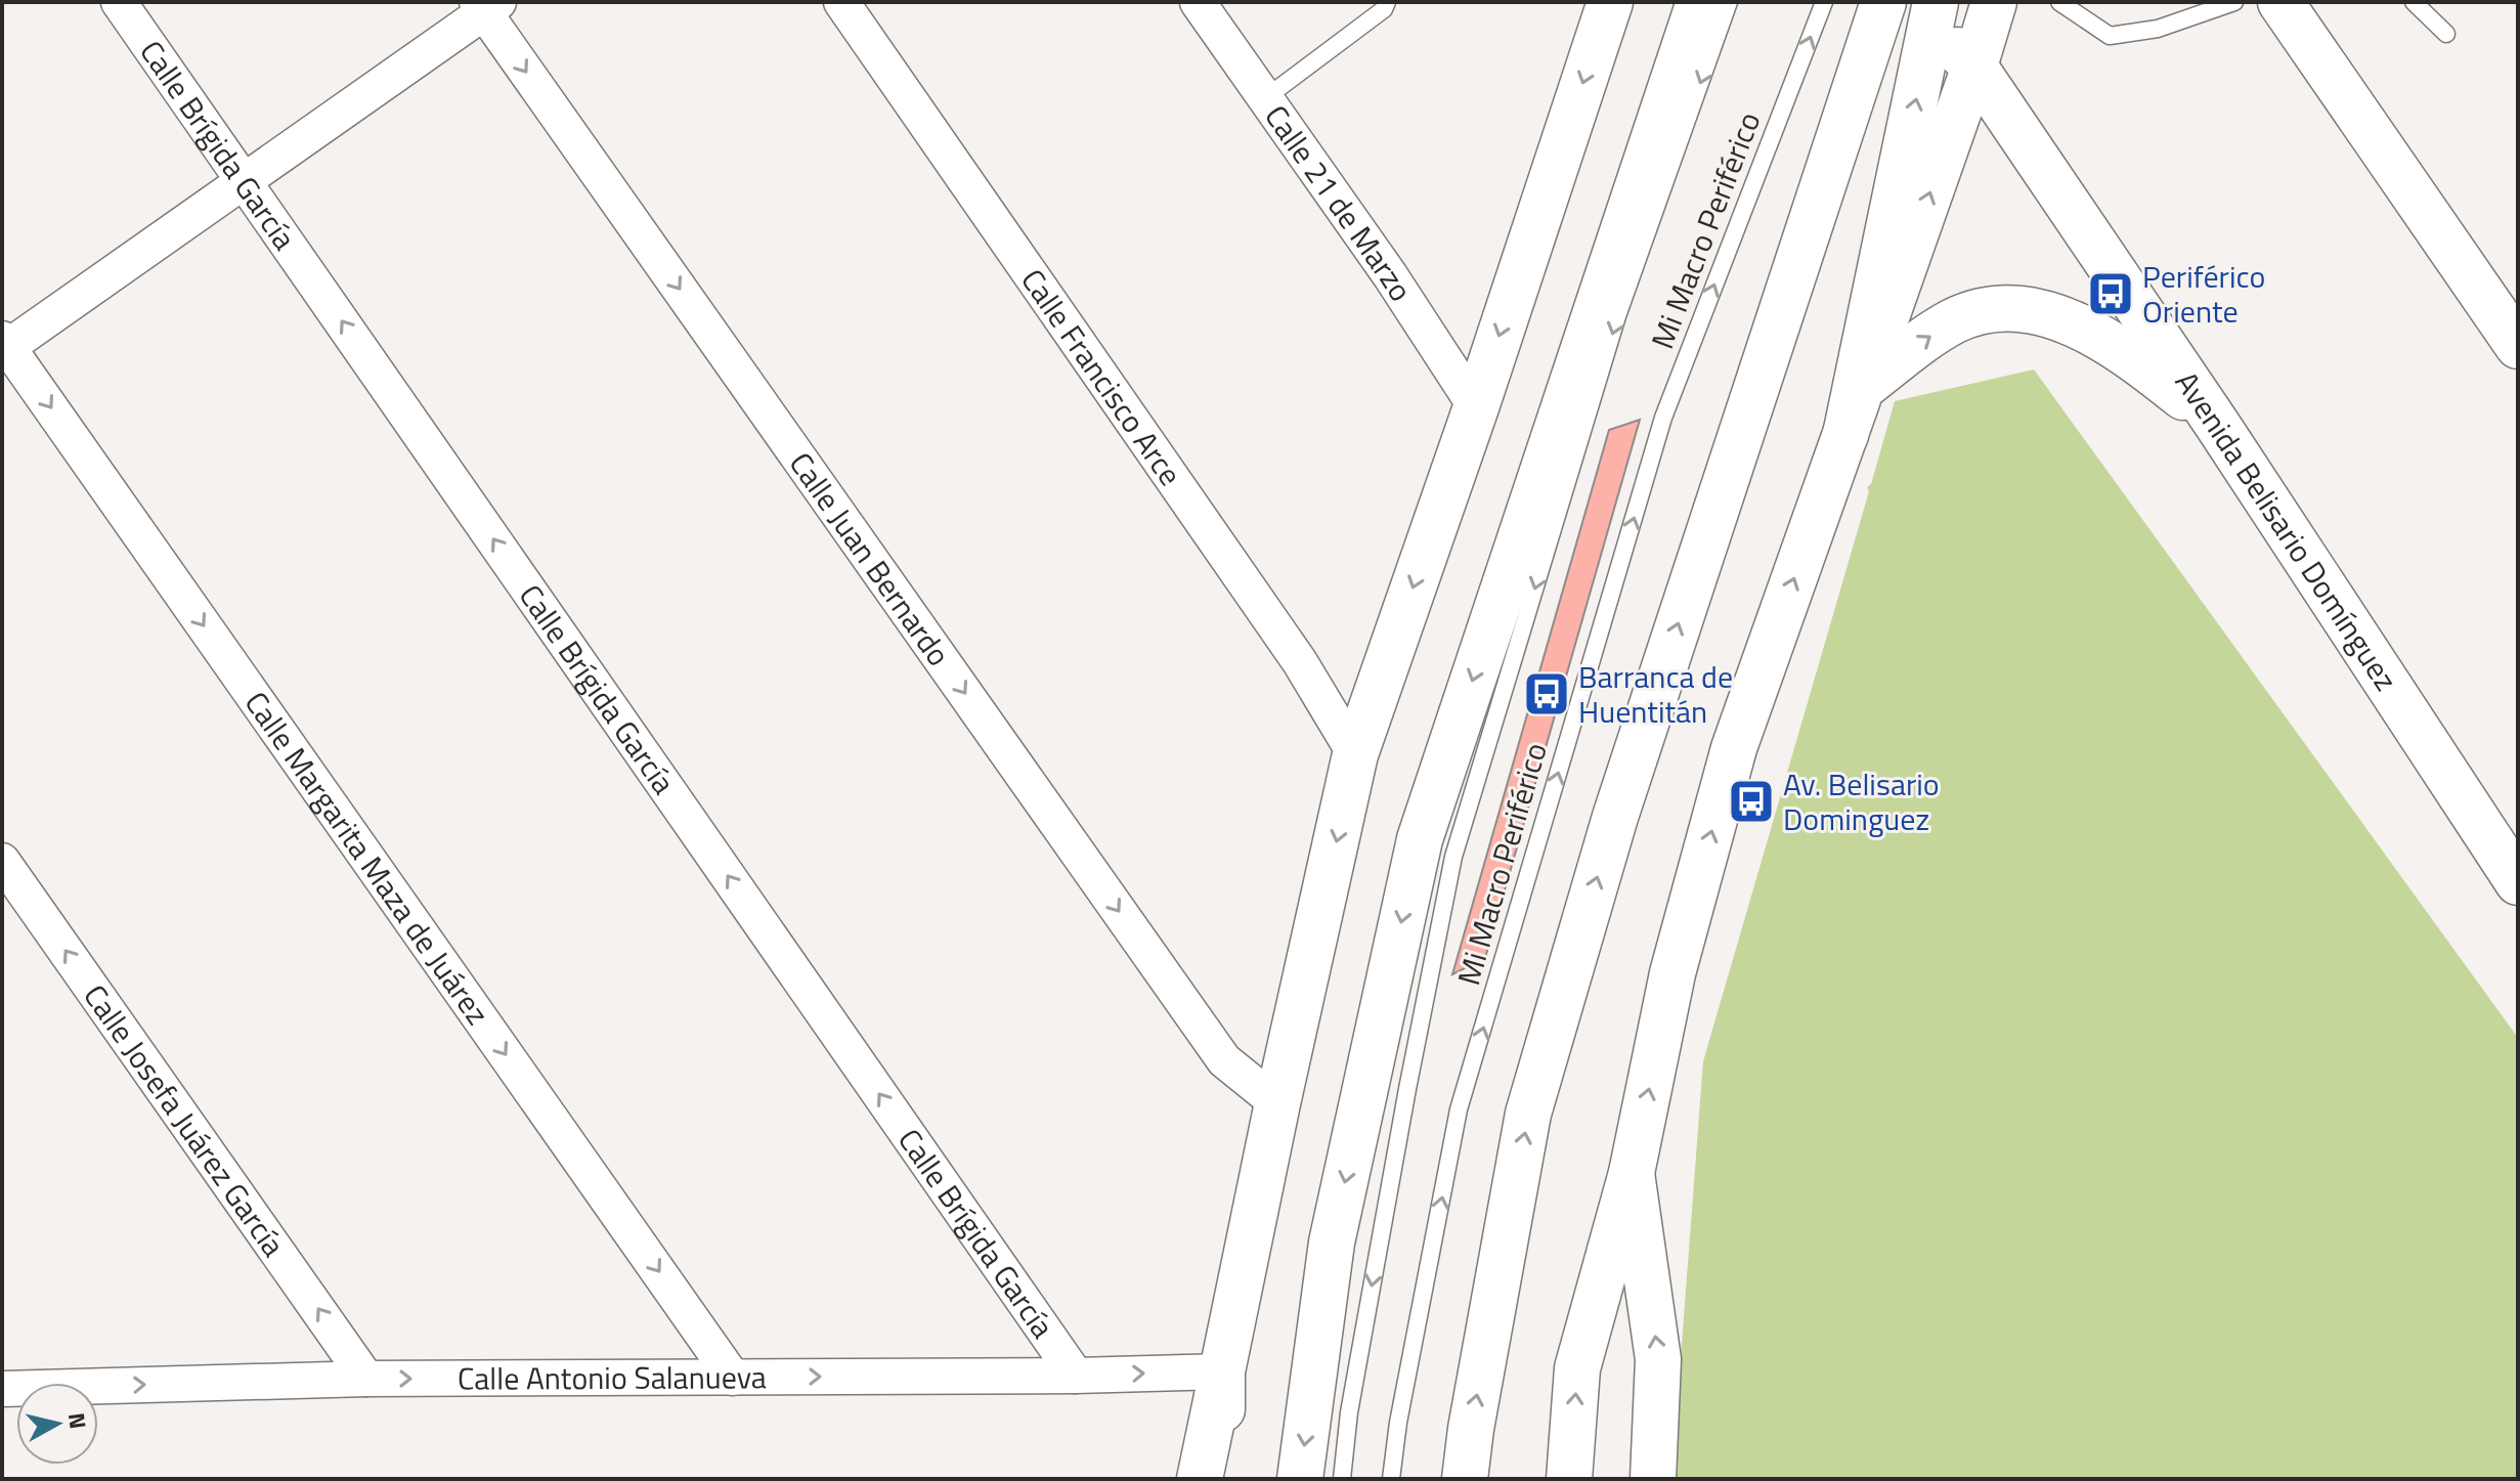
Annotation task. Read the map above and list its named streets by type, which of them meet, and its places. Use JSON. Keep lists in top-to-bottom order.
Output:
{
  "streets": {
    "main road": ["Avenida Belisario Domínguez"],
    "street": [
      "Calle Brígida García",
      "Calle 21 de Marzo",
      "Calle Francisco Arce",
      "Calle Juan Bernardo",
      "Calle Margarita Maza de Juárez",
      "Calle Josefa Juárez García",
      "Calle Antonio Salanueva"
    ],
    "lane": ["Mi Macro Periférico"]
  },
  "crossings": [
    ["Calle Brígida García", "Calle Antonio Salanueva"],
    ["Calle Margarita Maza de Juárez", "Calle Antonio Salanueva"],
    ["Calle Josefa Juárez García", "Calle Antonio Salanueva"]
  ],
  "one_way": [
    "Calle Brígida García",
    "Calle Juan Bernardo",
    "Calle Margarita Maza de Juárez",
    "Calle Josefa Juárez García",
    "Calle Antonio Salanueva"
  ],
  "places": {
    "bus stop": ["Periférico Oriente", "Barranca de Huentitán", "Av. Belisario Dominguez"]
  },
  "north": "right"
}
